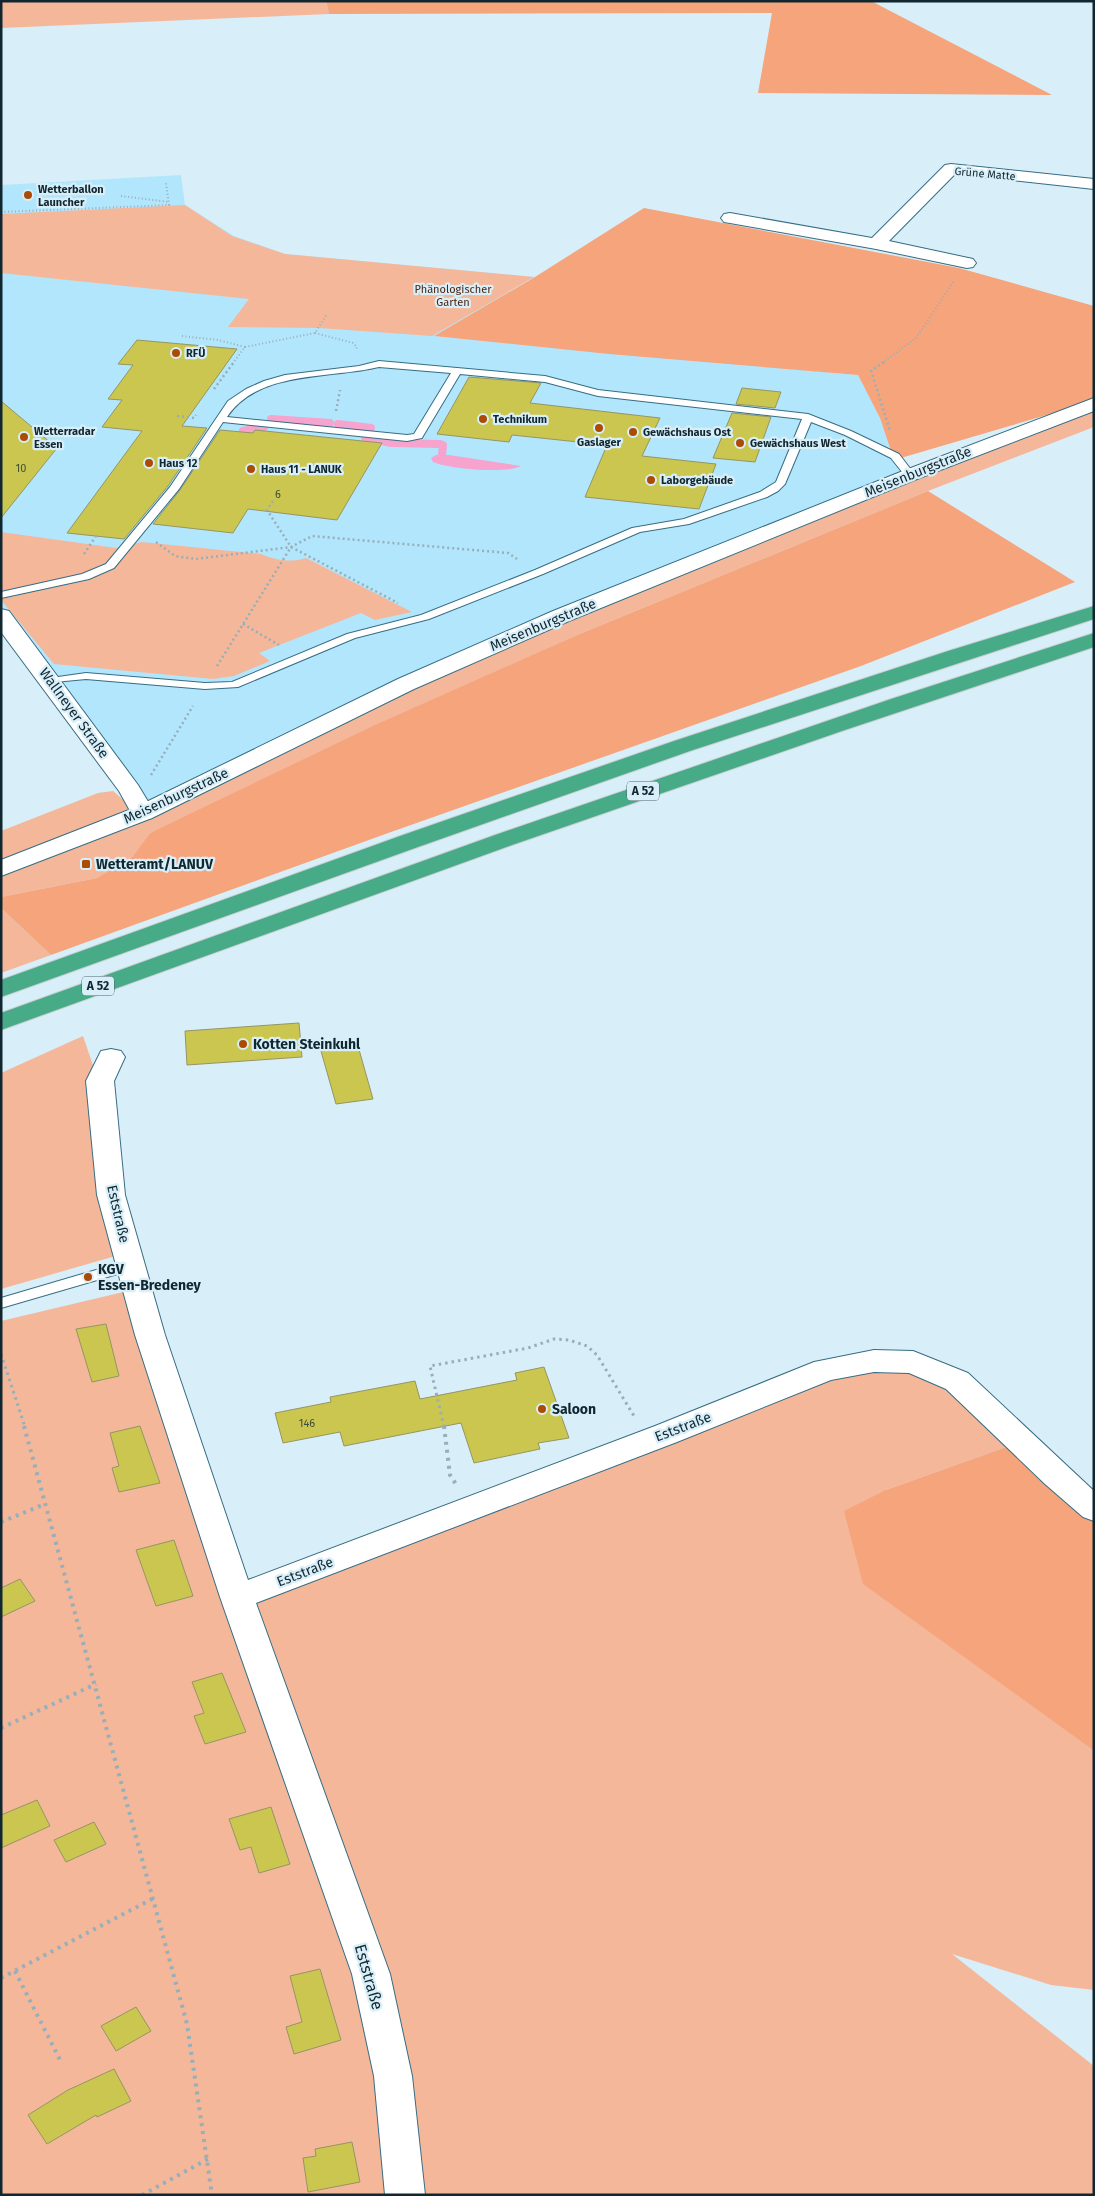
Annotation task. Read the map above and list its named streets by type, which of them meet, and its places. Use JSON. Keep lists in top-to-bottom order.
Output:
{
  "streets": {
    "highway": ["A 52"],
    "street": [
      "Grüne Matte",
      "Meisenburgstraße",
      "Wallneyer Straße",
      "Eststraße"
    ]
  },
  "crossings": [
    ["Meisenburgstraße", "Wallneyer Straße"]
  ],
  "parks": ["Phänologischer Garten"],
  "places": {
    "other": [
      "Wetterballon Launcher",
      "RFÜ",
      "Technikum",
      "Gaslager",
      "Gewächshaus Ost",
      "Wetterradar Essen",
      "Gewächshaus West",
      "Haus 12",
      "Haus 11 - LANUK",
      "Laborgebäude",
      "Kotten Steinkuhl",
      "KGV Essen-Bredeney",
      "Saloon"
    ],
    "transit": ["Wetteramt/LANUV"]
  },
  "house_numbers": ["10", "6", "146"]
}
